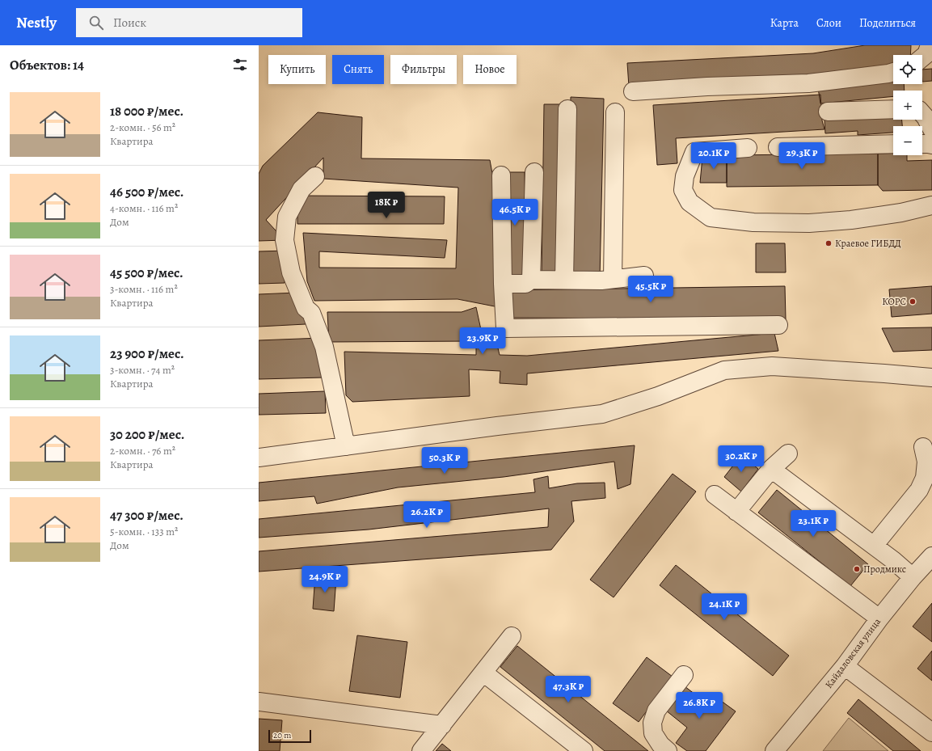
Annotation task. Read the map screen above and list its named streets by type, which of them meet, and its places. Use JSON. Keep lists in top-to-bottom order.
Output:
{
  "streets": {
    "street": ["Кайдаловская улица"]
  },
  "places": ["Краевое ГИБДД", "КОРС", "Продмикс"],
  "scale_bar": "20 m",
  "page": {
    "header": "Nestly",
    "search": "Поиск",
    "nav": ["Карта", "Слои", "Поделиться"],
    "heading": "Объектов: 14",
    "map_buttons": ["+", "−"],
    "chip": [
      "Купить",
      "Снять",
      "Фильтры",
      "Новое"
    ],
    "list": [
      {
        "name": "18 000 ₽/мес.",
        "note": "2-комн. · 56 m² · Квартира"
      },
      {
        "name": "46 500 ₽/мес.",
        "note": "4-комн. · 116 m² · Дом"
      },
      {
        "name": "45 500 ₽/мес.",
        "note": "3-комн. · 116 m² · Квартира"
      },
      {
        "name": "23 900 ₽/мес.",
        "note": "3-комн. · 74 m² · Квартира"
      },
      {
        "name": "30 200 ₽/мес.",
        "note": "2-комн. · 76 m² · Квартира"
      },
      {
        "name": "47 300 ₽/мес.",
        "note": "5-комн. · 133 m² · Дом"
      }
    ],
    "price": [
      "20.1K ₽",
      "29.3K ₽",
      "18K ₽",
      "46.5K ₽",
      "45.5K ₽",
      "23.9K ₽",
      "30.2K ₽",
      "50.3K ₽",
      "26.2K ₽",
      "23.1K ₽",
      "24.9K ₽",
      "24.1K ₽",
      "47.3K ₽",
      "26.8K ₽"
    ],
    "scale": "20 m"
  }
}
